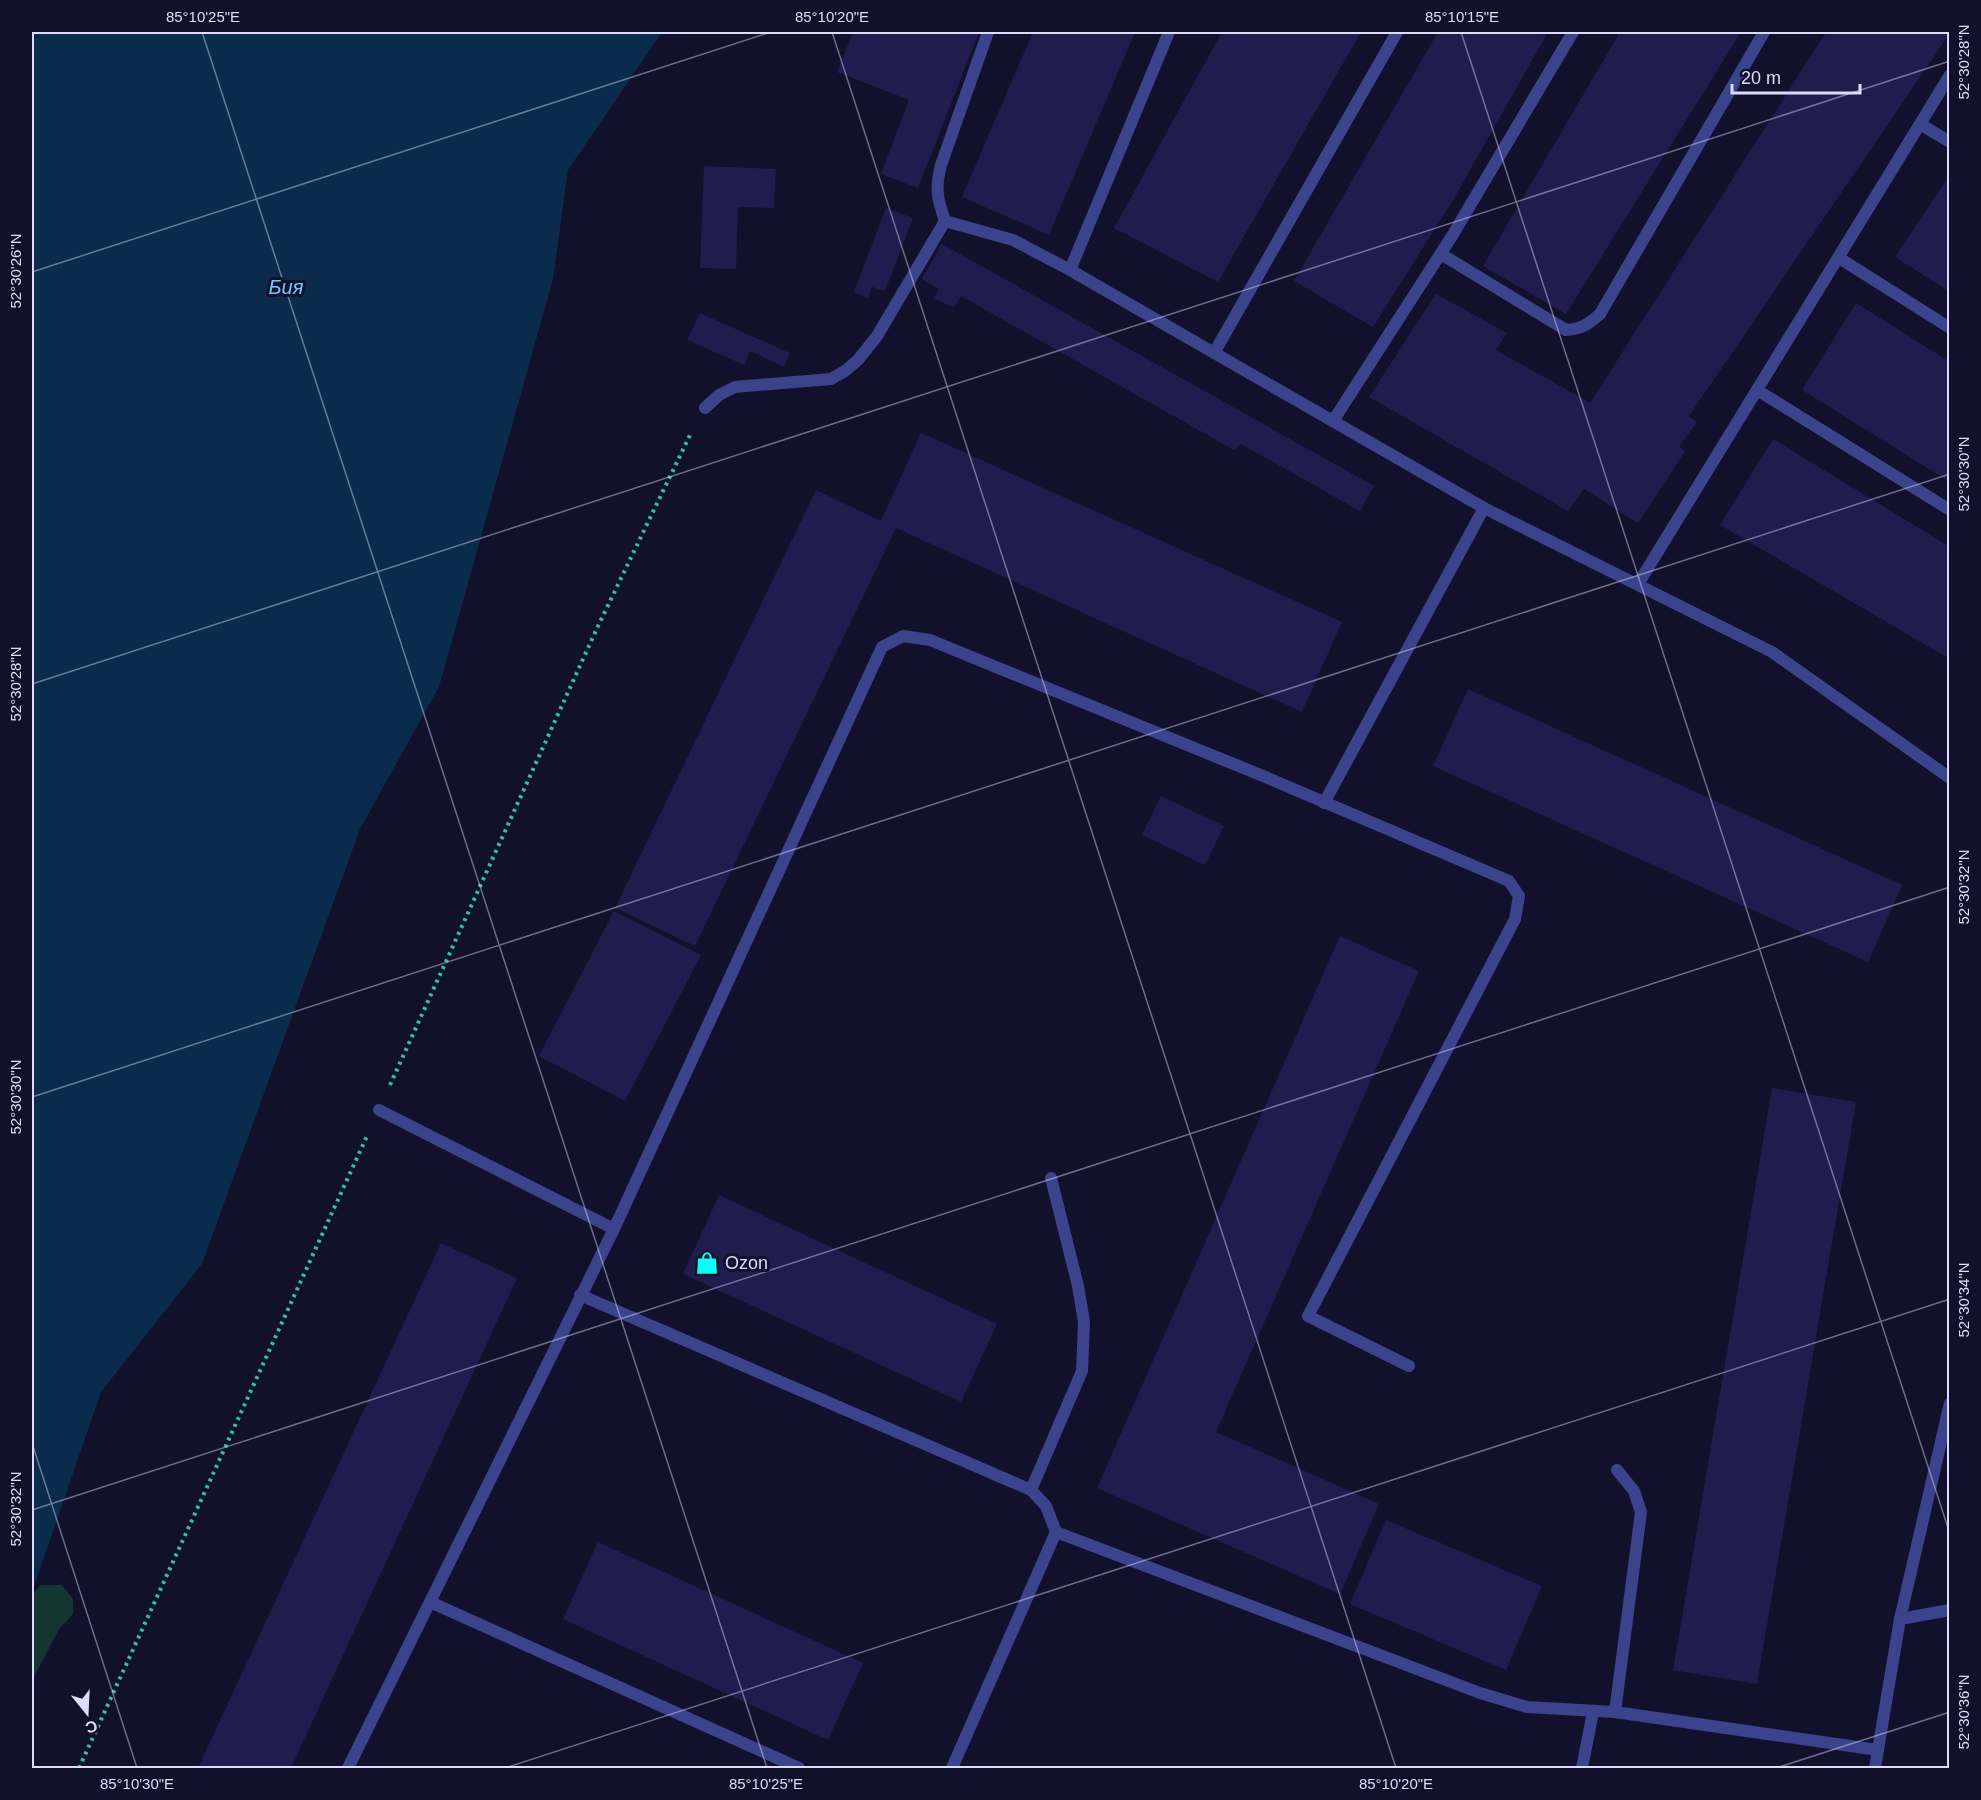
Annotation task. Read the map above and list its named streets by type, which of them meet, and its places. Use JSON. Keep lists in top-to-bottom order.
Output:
{
  "water": ["Бия"],
  "places": {
    "shop": ["Ozon"]
  },
  "scale_bar": "20 m",
  "north": "bottom",
  "coordinates": [
    "85°10'25\"E",
    "85°10'20\"E",
    "85°10'15\"E",
    "52°30'28\"N",
    "52°30'26\"N",
    "52°30'30\"N",
    "52°30'32\"N",
    "52°30'34\"N",
    "52°30'36\"N",
    "85°10'30\"E"
  ]
}
